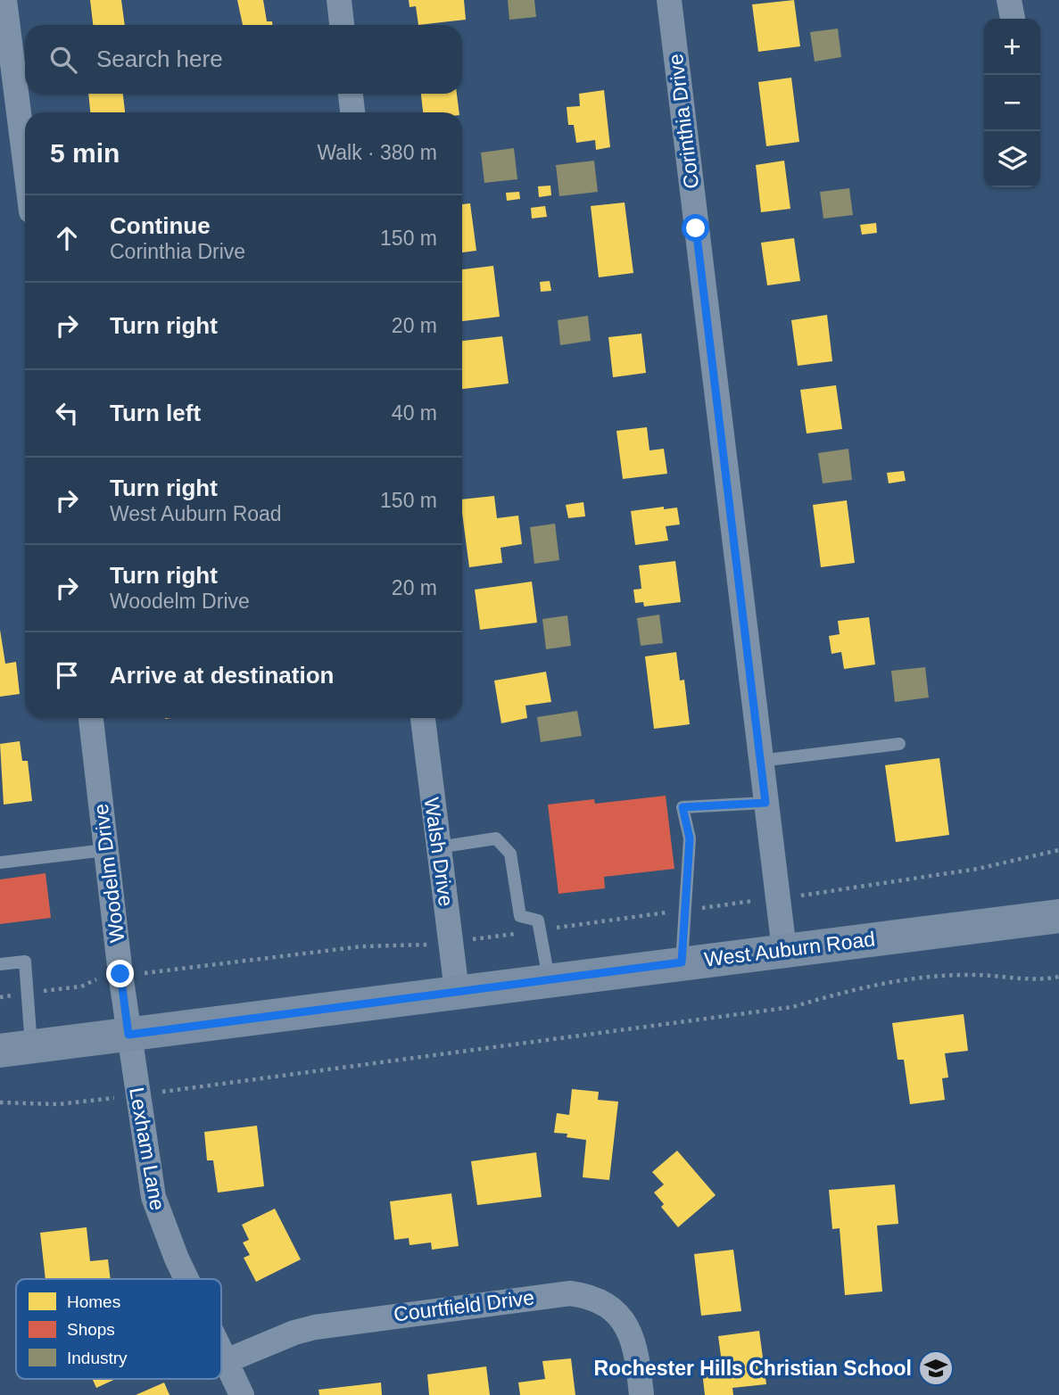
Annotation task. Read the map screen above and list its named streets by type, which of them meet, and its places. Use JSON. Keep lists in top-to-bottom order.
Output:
{
  "streets": {
    "main road": ["West Auburn Road"],
    "street": [
      "Corinthia Drive",
      "Walsh Drive",
      "Woodelm Drive",
      "Lexham Lane",
      "Courtfield Drive"
    ]
  },
  "crossings": [
    ["Corinthia Drive", "West Auburn Road"],
    ["Walsh Drive", "West Auburn Road"],
    ["Woodelm Drive", "West Auburn Road"],
    ["Woodelm Drive", "Lexham Lane"],
    ["West Auburn Road", "Lexham Lane"],
    ["Lexham Lane", "Courtfield Drive"]
  ],
  "places": {
    "school or university": ["Rochester Hills Christian School"]
  },
  "legend": ["Homes", "Shops", "Industry"],
  "page": {
    "map_buttons": ["+", "−"],
    "search": "Search here",
    "heading": ["5 min", "Walk · 380 m"],
    "list": [
      ["Continue", "Corinthia Drive", "150 m"],
      ["Turn right", "20 m"],
      ["Turn left", "40 m"],
      ["Turn right", "West Auburn Road", "150 m"],
      ["Turn right", "Woodelm Drive", "20 m"],
      "Arrive at destination"
    ]
  }
}
